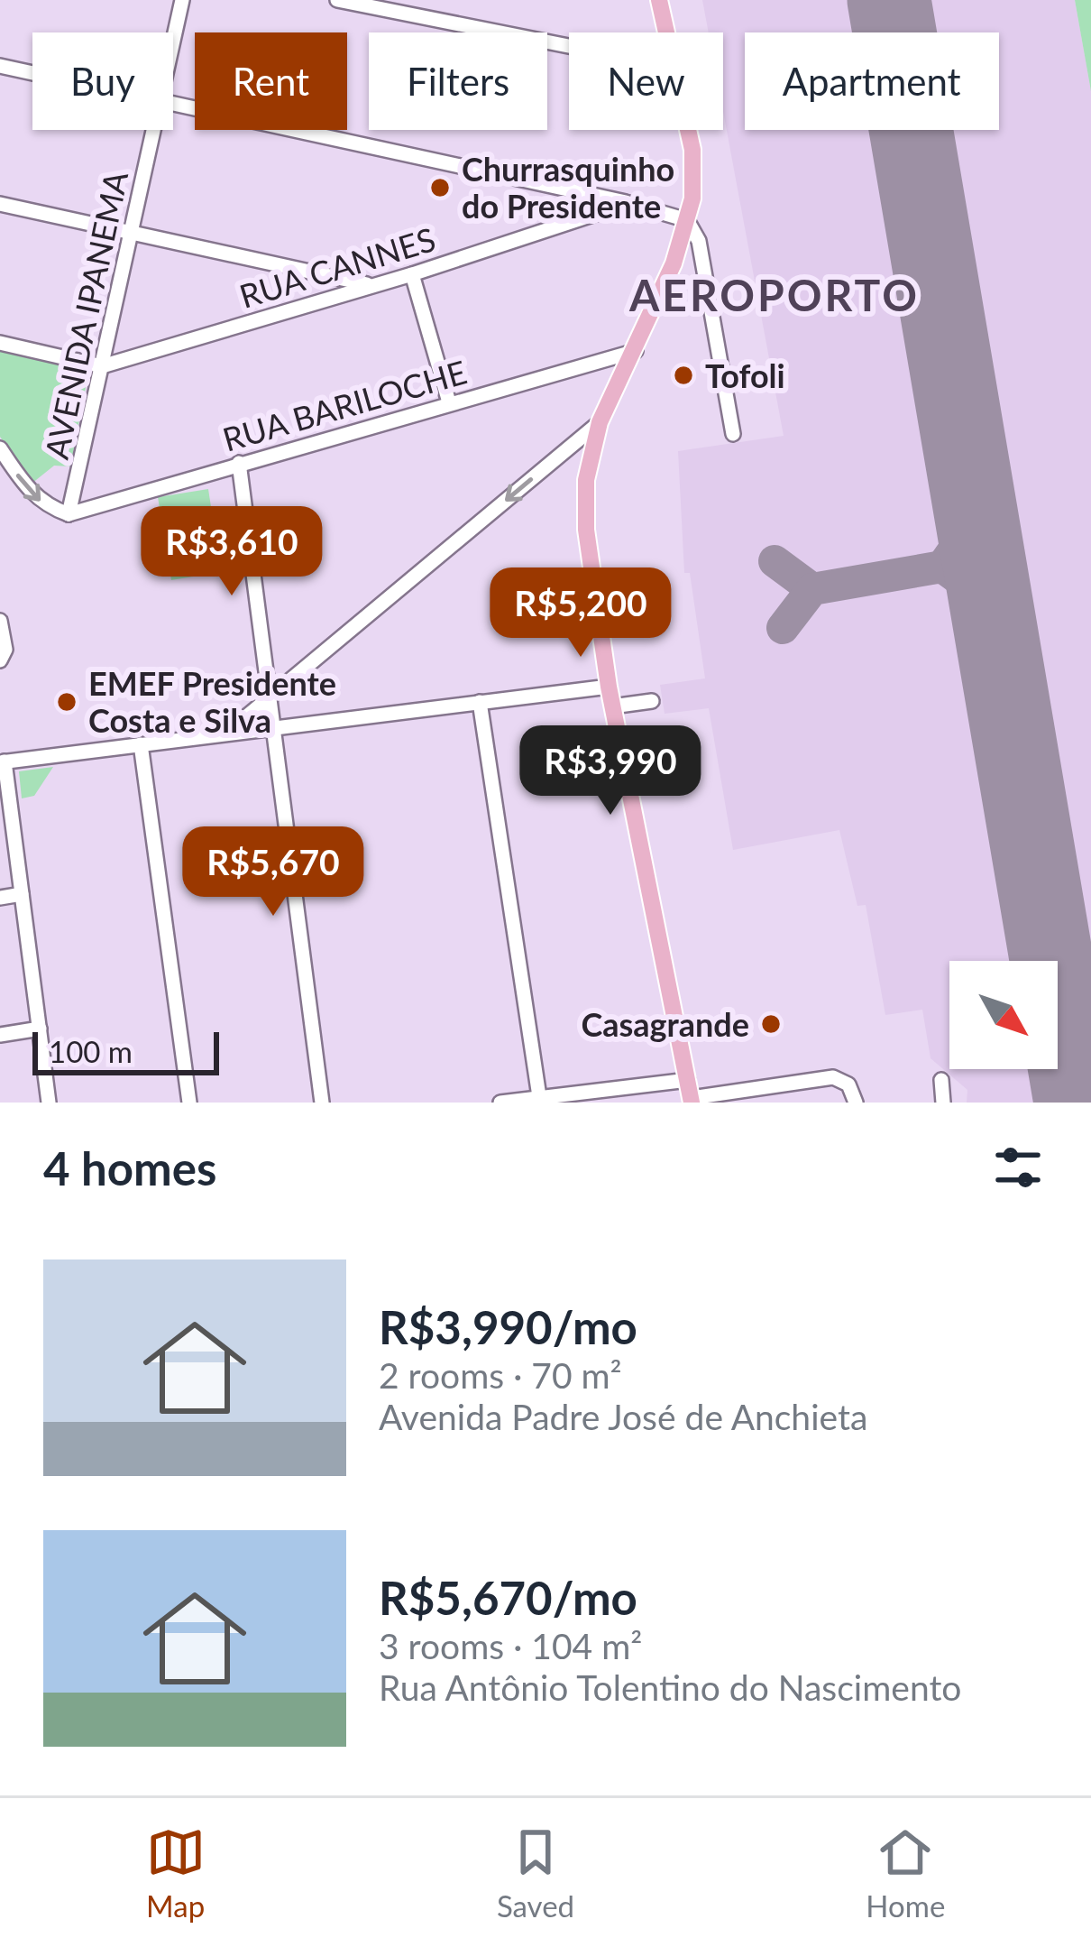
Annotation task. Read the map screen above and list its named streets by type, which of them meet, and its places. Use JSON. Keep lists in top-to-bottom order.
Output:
{
  "streets": {
    "street": ["RUA CANNES", "AVENIDA IPANEMA", "RUA BARILOCHE"]
  },
  "crossings": [
    ["RUA CANNES", "AVENIDA IPANEMA"],
    ["AVENIDA IPANEMA", "RUA BARILOCHE"]
  ],
  "districts": ["AEROPORTO"],
  "places": [
    "Churrasquinho do Presidente",
    "Tofoli",
    "EMEF Presidente Costa e Silva",
    "Casagrande"
  ],
  "scale_bar": "100 m",
  "north": "bottom right",
  "page": {
    "chip": [
      "Buy",
      "Rent",
      "Filters",
      "New",
      "Apartment"
    ],
    "price": [
      "R$3,610",
      "R$5,200",
      "R$3,990",
      "R$5,670"
    ],
    "scale": "100 m",
    "heading": "4 homes",
    "list": [
      {
        "name": "R$3,990/mo",
        "note": "2 rooms · 70 m² · Avenida Padre José de Anchieta"
      },
      {
        "name": "R$5,670/mo",
        "note": "3 rooms · 104 m² · Rua Antônio Tolentino do Nascimento"
      }
    ],
    "tabs": ["Map", "Saved", "Home"]
  }
}
